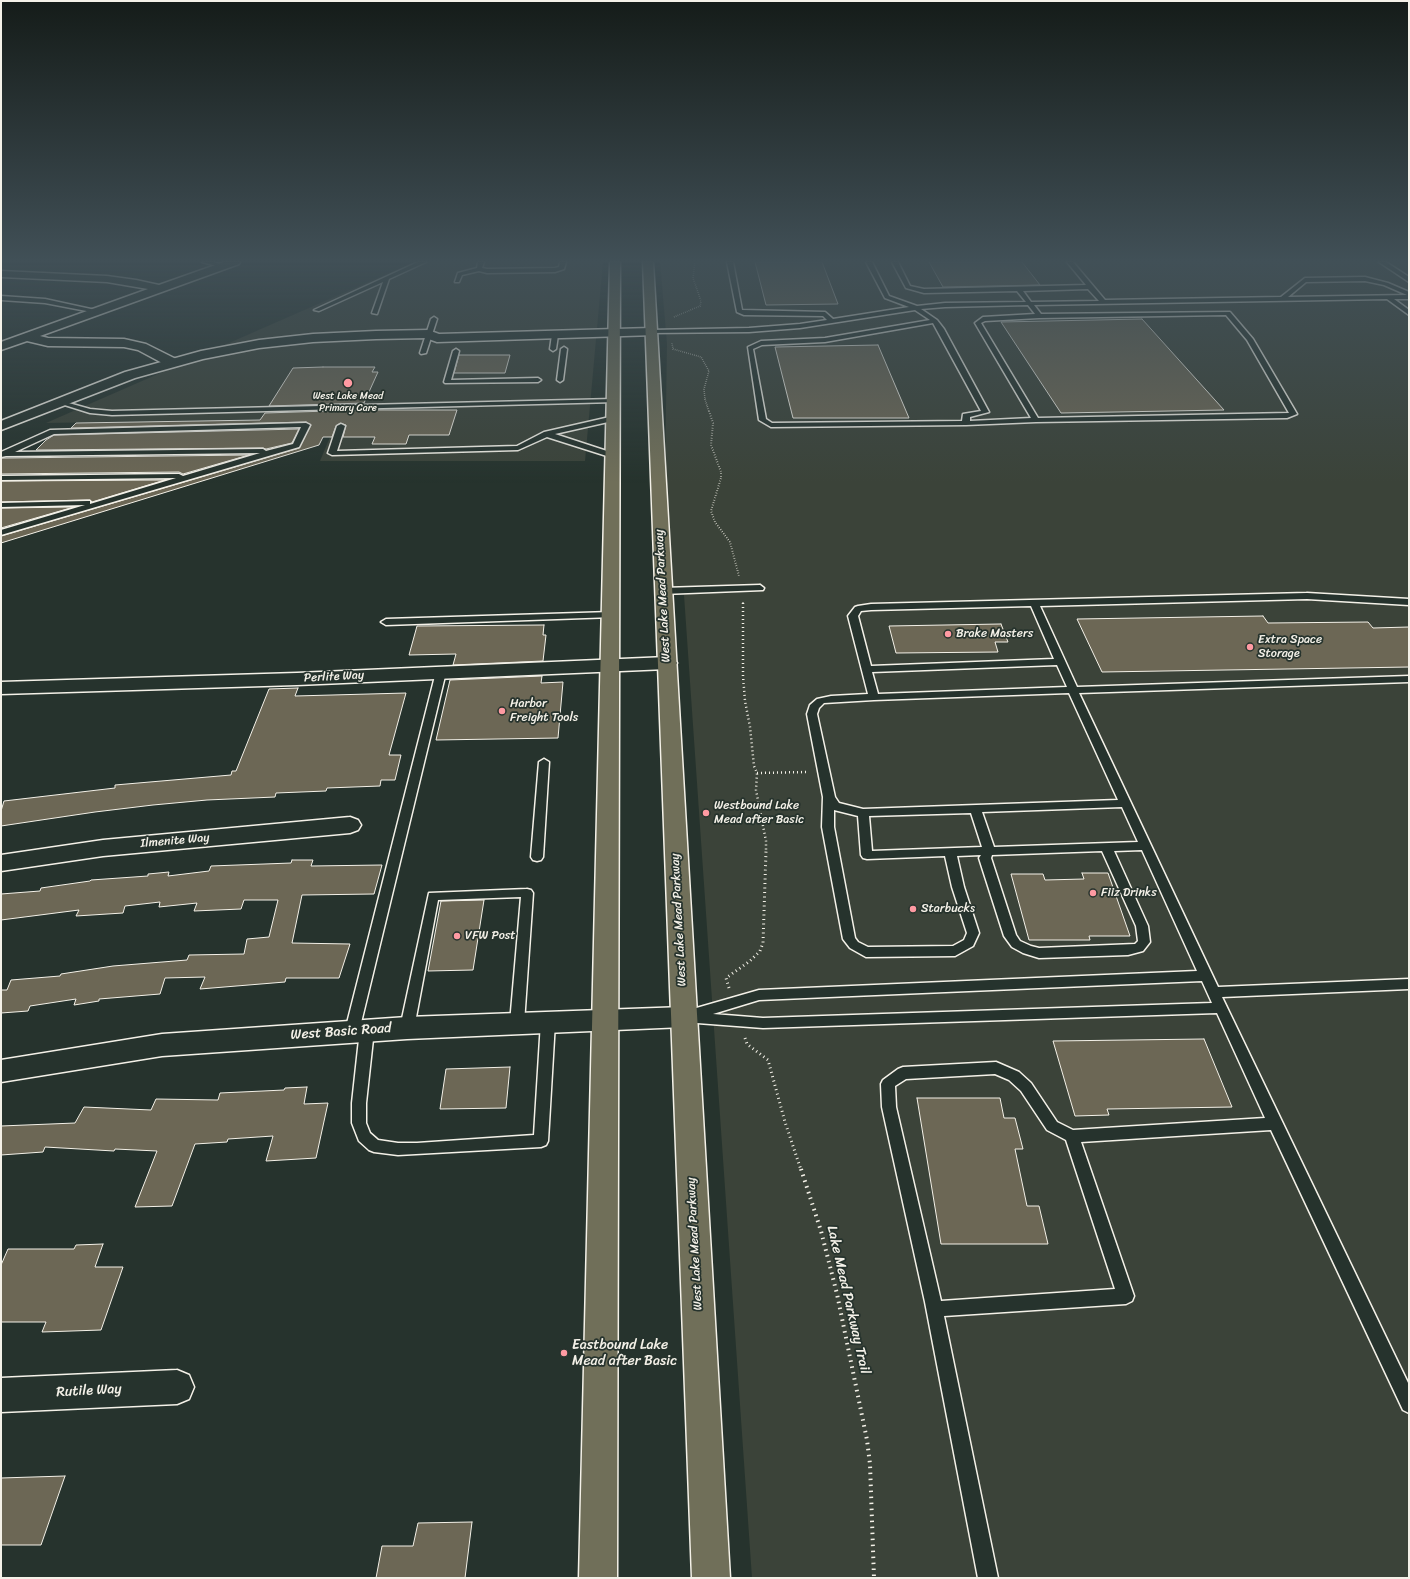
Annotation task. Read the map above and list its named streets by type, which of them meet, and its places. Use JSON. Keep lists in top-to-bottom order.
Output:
{
  "streets": {
    "main road": ["West Lake Mead Parkway"],
    "street": [
      "Perlite Way",
      "Ilmenite Way",
      "West Basic Road",
      "Rutile Way"
    ],
    "path": ["Lake Mead Parkway Trail"]
  },
  "crossings": [
    ["West Lake Mead Parkway", "Perlite Way"],
    ["West Lake Mead Parkway", "West Basic Road"]
  ],
  "places": [
    "West Lake Mead Primary Care",
    "Brake Masters",
    "Extra Space Storage",
    "Harbor Freight Tools",
    "Westbound Lake Mead after Basic",
    "Fiiz Drinks",
    "Starbucks",
    "VFW Post",
    "Eastbound Lake Mead after Basic"
  ]
}
